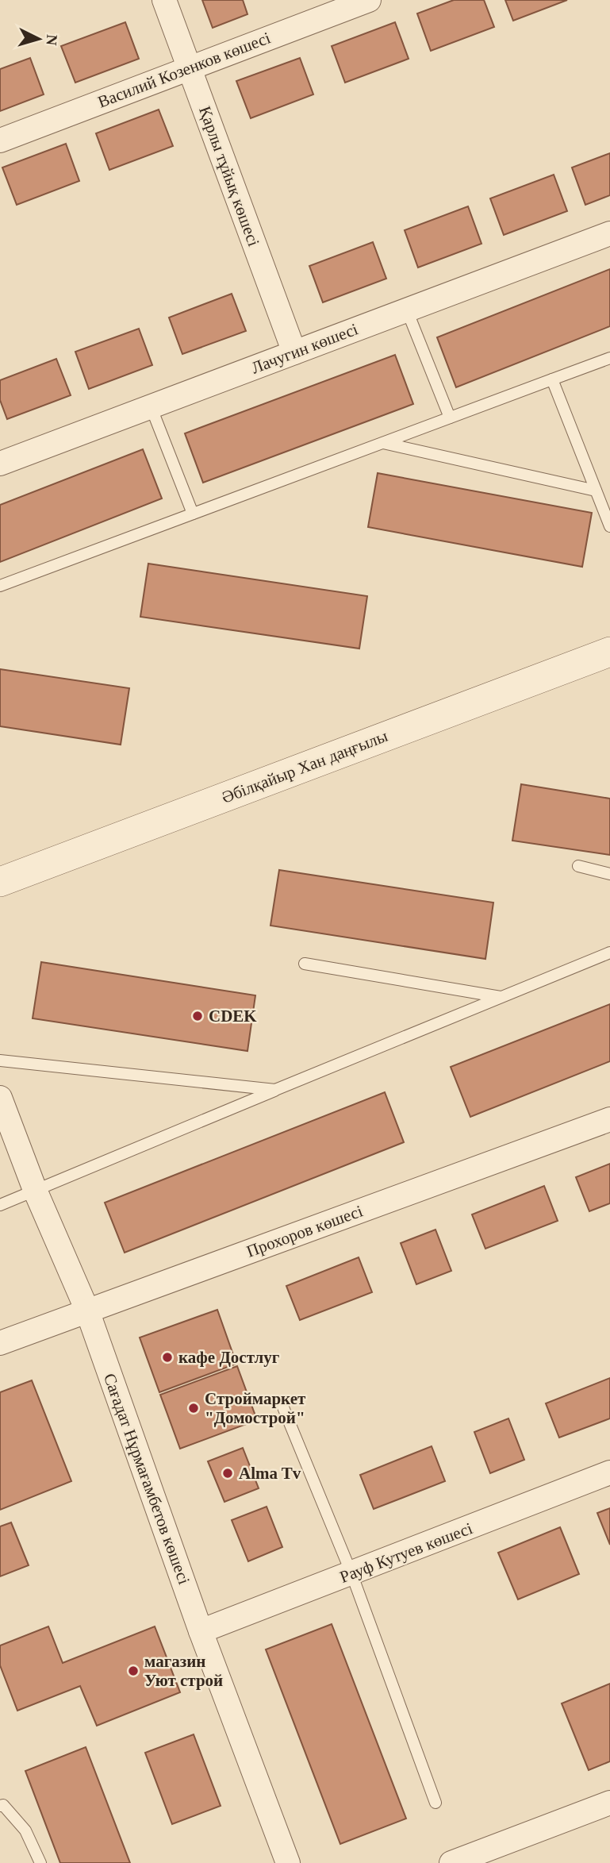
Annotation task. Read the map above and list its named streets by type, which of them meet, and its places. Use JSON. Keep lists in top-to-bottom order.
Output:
{
  "streets": {
    "street": [
      "Василий Козенков көшесі",
      "Қарлы тұйық көшесі",
      "Лачугин көшесі",
      "Әбілқайыр Хан даңғылы",
      "Прохоров көшесі",
      "Сағадат Нұрмағамбетов көшесі",
      "Рауф Кутуев көшесі"
    ]
  },
  "crossings": [
    ["Василий Козенков көшесі", "Қарлы тұйық көшесі"],
    ["Қарлы тұйық көшесі", "Лачугин көшесі"],
    ["Прохоров көшесі", "Сағадат Нұрмағамбетов көшесі"],
    ["Сағадат Нұрмағамбетов көшесі", "Рауф Кутуев көшесі"]
  ],
  "places": [
    "CDEK",
    "кафе Достлуг",
    "Строймаркет \"Домострой\"",
    "Alma Tv",
    "магазин Уют строй"
  ],
  "north": "right"
}
